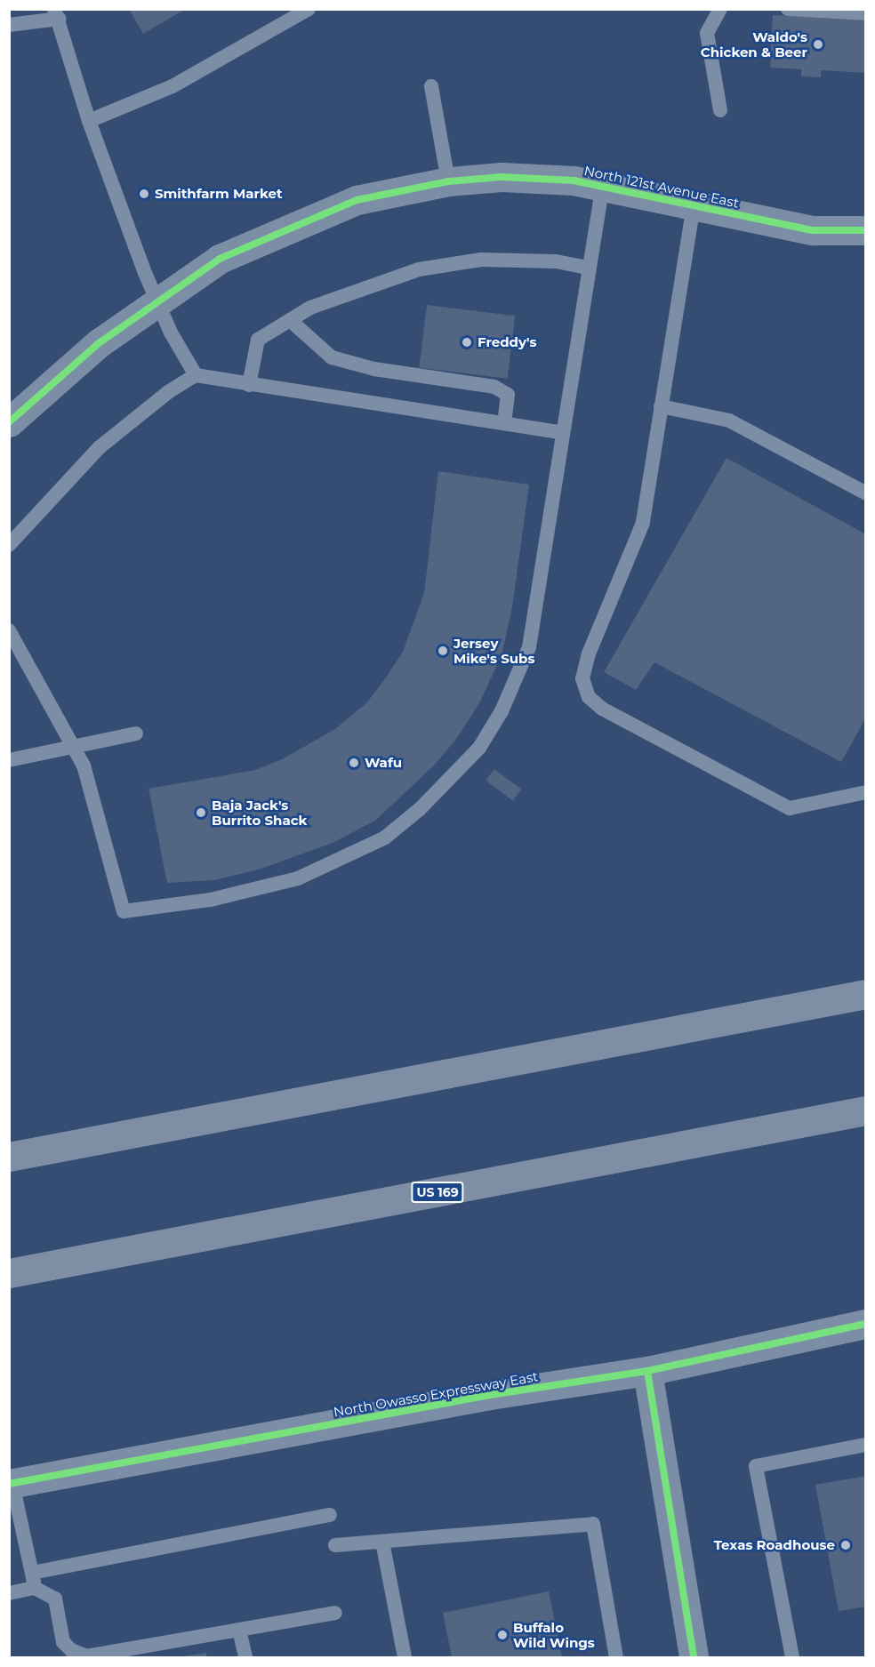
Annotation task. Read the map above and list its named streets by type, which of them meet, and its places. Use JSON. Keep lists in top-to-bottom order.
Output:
{
  "streets": {
    "highway": ["US 169"],
    "street": ["North 121st Avenue East", "North Owasso Expressway East"]
  },
  "places": [
    "Waldo's Chicken & Beer",
    "Smithfarm Market",
    "Freddy's",
    "Jersey Mike's Subs",
    "Wafu",
    "Baja Jack's Burrito Shack",
    "Texas Roadhouse",
    "Buffalo Wild Wings"
  ]
}
